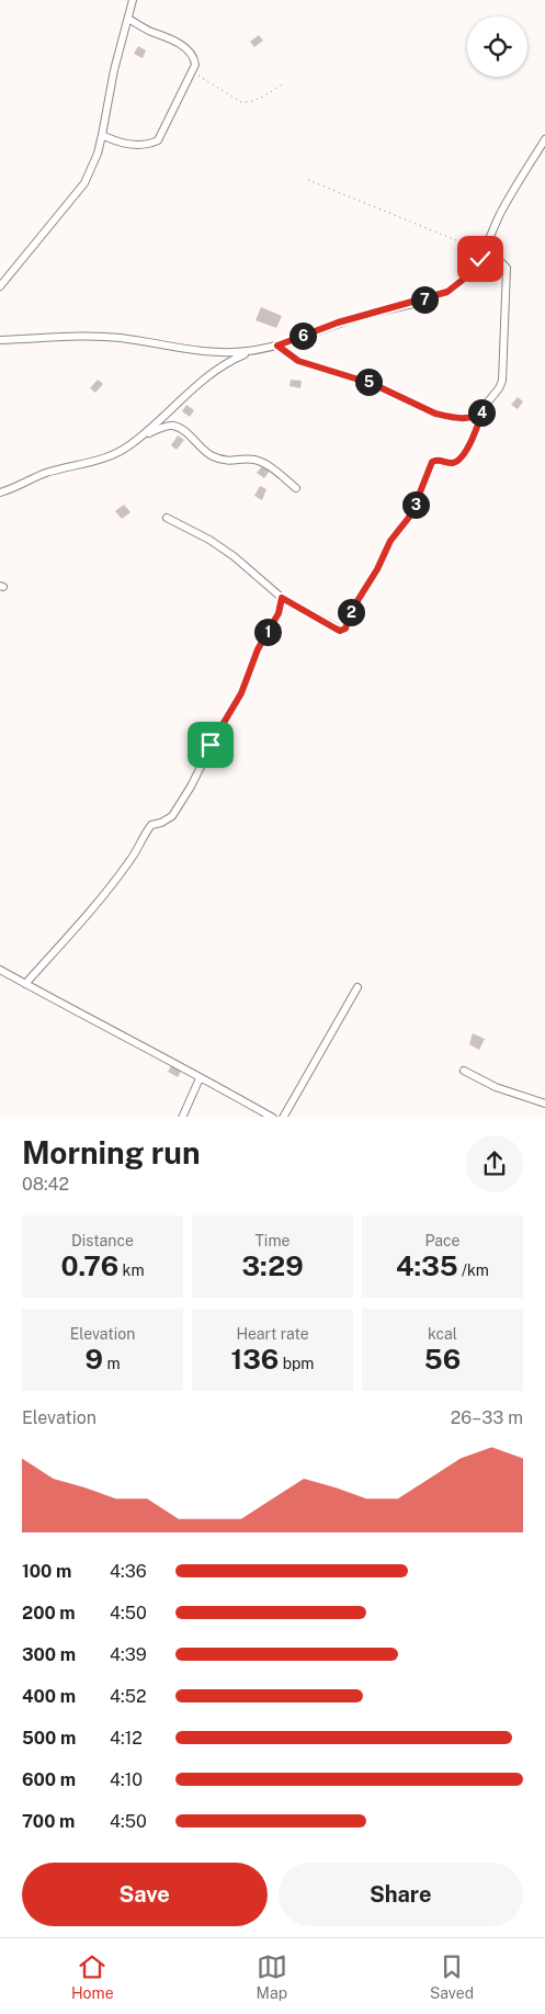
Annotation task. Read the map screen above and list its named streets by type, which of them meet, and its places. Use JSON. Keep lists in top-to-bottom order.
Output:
{
  "page": {
    "pins": [
      "7",
      "6",
      "5",
      "4",
      "3",
      "2",
      "1"
    ],
    "heading": ["Morning run", "08:42"],
    "stats": [
      ["Distance", "0.76 km"],
      ["Time", "3:29"],
      ["Pace", "4:35 /km"],
      ["Elevation", "9 m"],
      ["Heart rate", "136 bpm"],
      ["kcal", "56"]
    ],
    "chart": ["Elevation", "26–33 m"],
    "list": [
      {
        "name": "100 m",
        "note": "4:36"
      },
      {
        "name": "200 m",
        "note": "4:50"
      },
      {
        "name": "300 m",
        "note": "4:39"
      },
      {
        "name": "400 m",
        "note": "4:52"
      },
      {
        "name": "500 m",
        "note": "4:12"
      },
      {
        "name": "600 m",
        "note": "4:10"
      },
      {
        "name": "700 m",
        "note": "4:50"
      }
    ],
    "buttons": ["Save", "Share"],
    "tabs": ["Home", "Map", "Saved"]
  }
}
